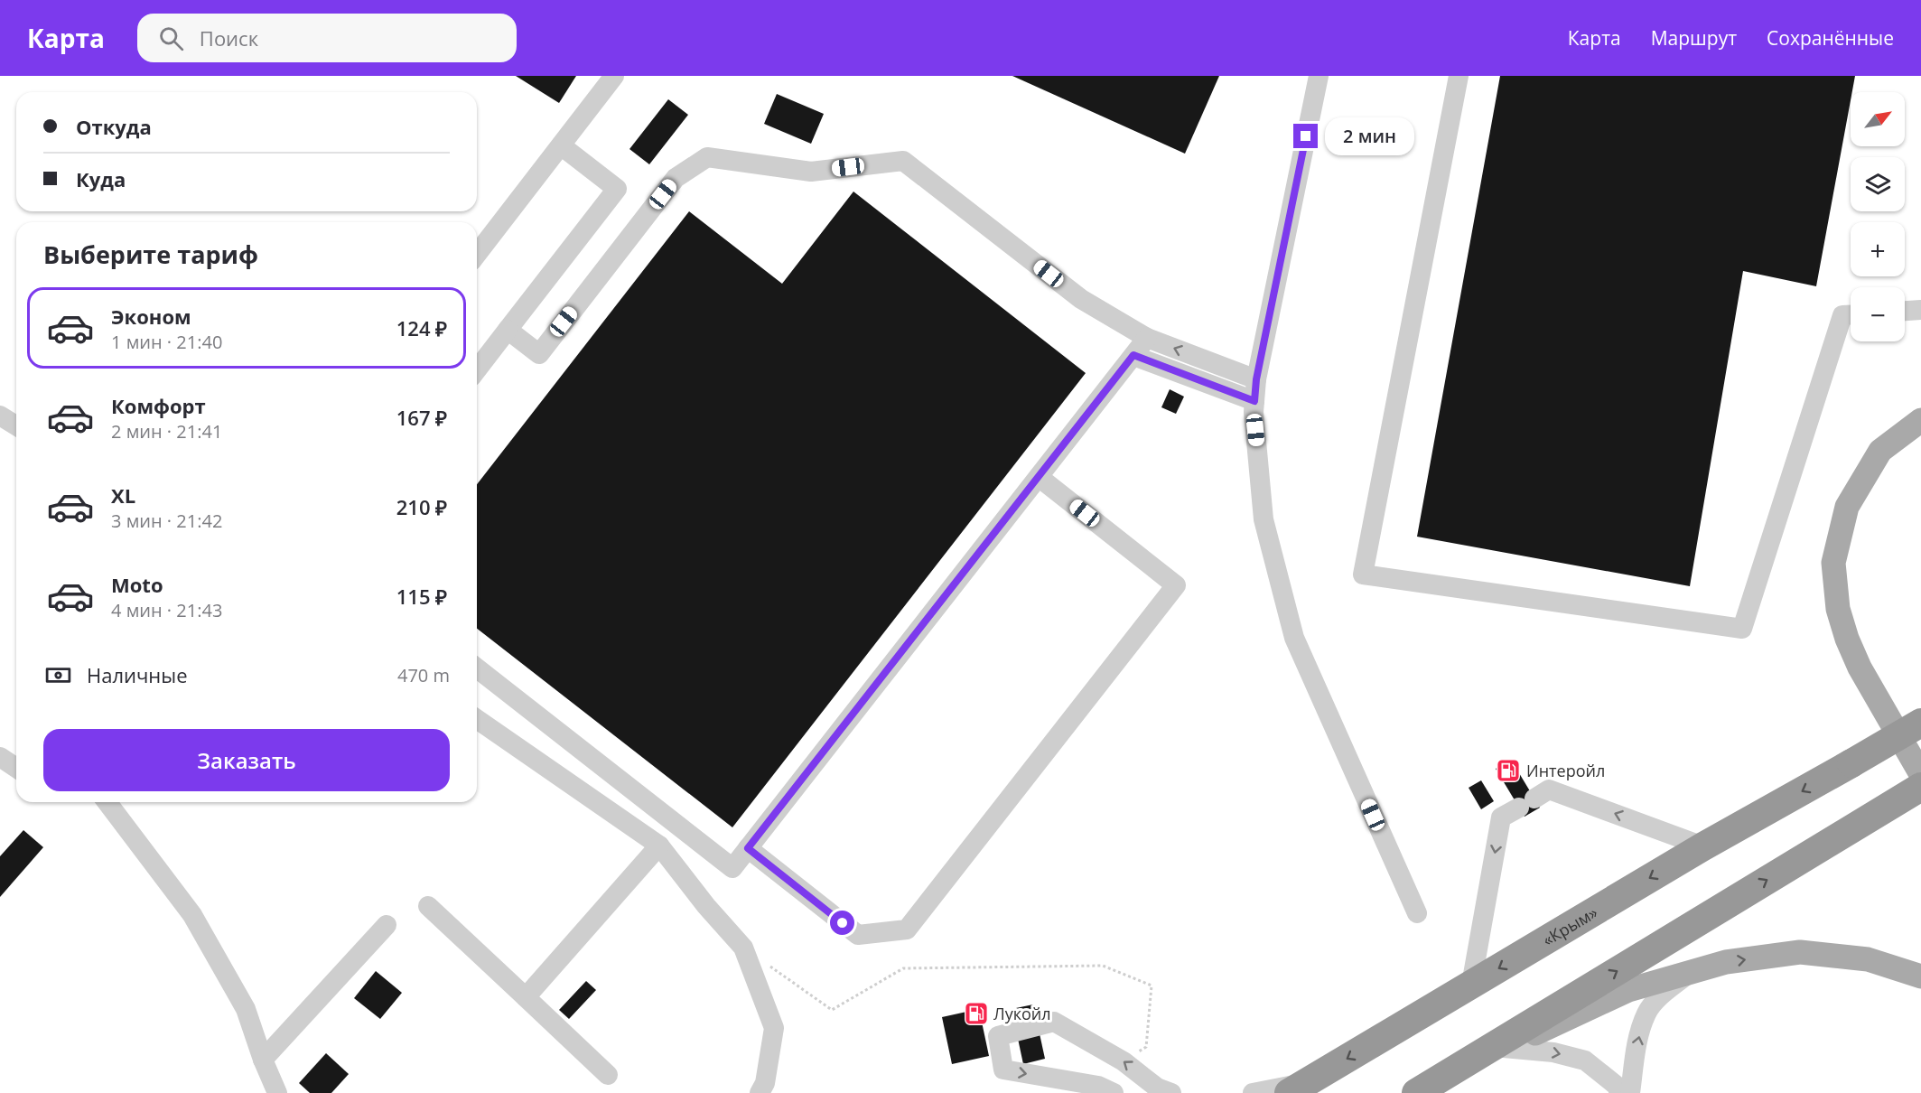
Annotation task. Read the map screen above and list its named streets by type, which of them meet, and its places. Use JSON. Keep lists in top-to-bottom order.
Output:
{
  "streets": {
    "highway": ["«Крым»"]
  },
  "places": {
    "fuel station": ["Интеройл", "Лукойл"]
  },
  "north": "top right",
  "page": {
    "header": "Карта",
    "search": "Поиск",
    "nav": ["Карта", "Маршрут", "Сохранённые"],
    "map_buttons": ["+", "−"],
    "banner": ["Откуда", "Куда"],
    "bubble": "2 мин",
    "heading": "Выберите тариф",
    "list": [
      {
        "name": "Эконом",
        "note": "1 мин · 21:40",
        "value": "124 ₽"
      },
      {
        "name": "Комфорт",
        "note": "2 мин · 21:41",
        "value": "167 ₽"
      },
      {
        "name": "XL",
        "note": "3 мин · 21:42",
        "value": "210 ₽"
      },
      {
        "name": "Moto",
        "note": "4 мин · 21:43",
        "value": "115 ₽"
      }
    ],
    "pay": ["Наличные", "470 m"],
    "buttons": "Заказать"
  }
}
